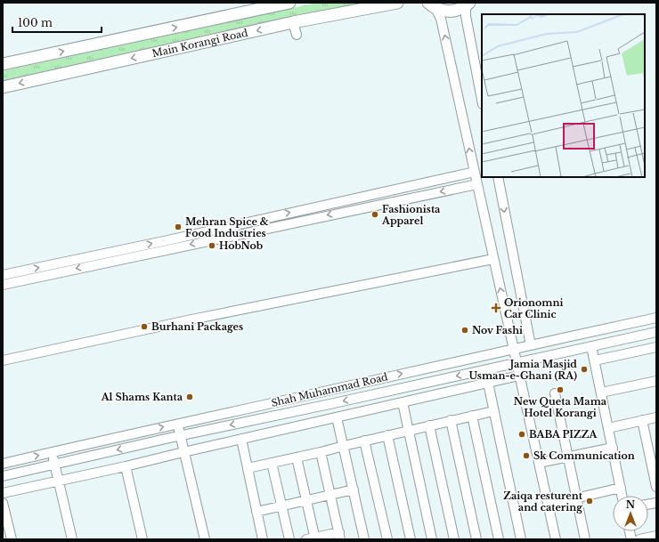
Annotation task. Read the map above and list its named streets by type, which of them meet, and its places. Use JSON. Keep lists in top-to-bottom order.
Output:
{
  "streets": {
    "main road": ["Main Korangi Road"],
    "street": ["Shah Muhammad Road"]
  },
  "places": {
    "other": [
      "Fashionista Apparel",
      "Mehran Spice & Food Industries",
      "HobNob",
      "Burhani Packages",
      "Nov Fashi",
      "Jamia Masjid Usman-e-Ghani (RA)",
      "New Queta Mama Hotel Korangi",
      "Al Shams Kanta",
      "BABA PIZZA",
      "Sk Communication",
      "Zaiqa resturent and catering"
    ],
    "health": ["Orionomni Car Clinic"]
  },
  "scale_bar": "100 m",
  "north": "top"
}
